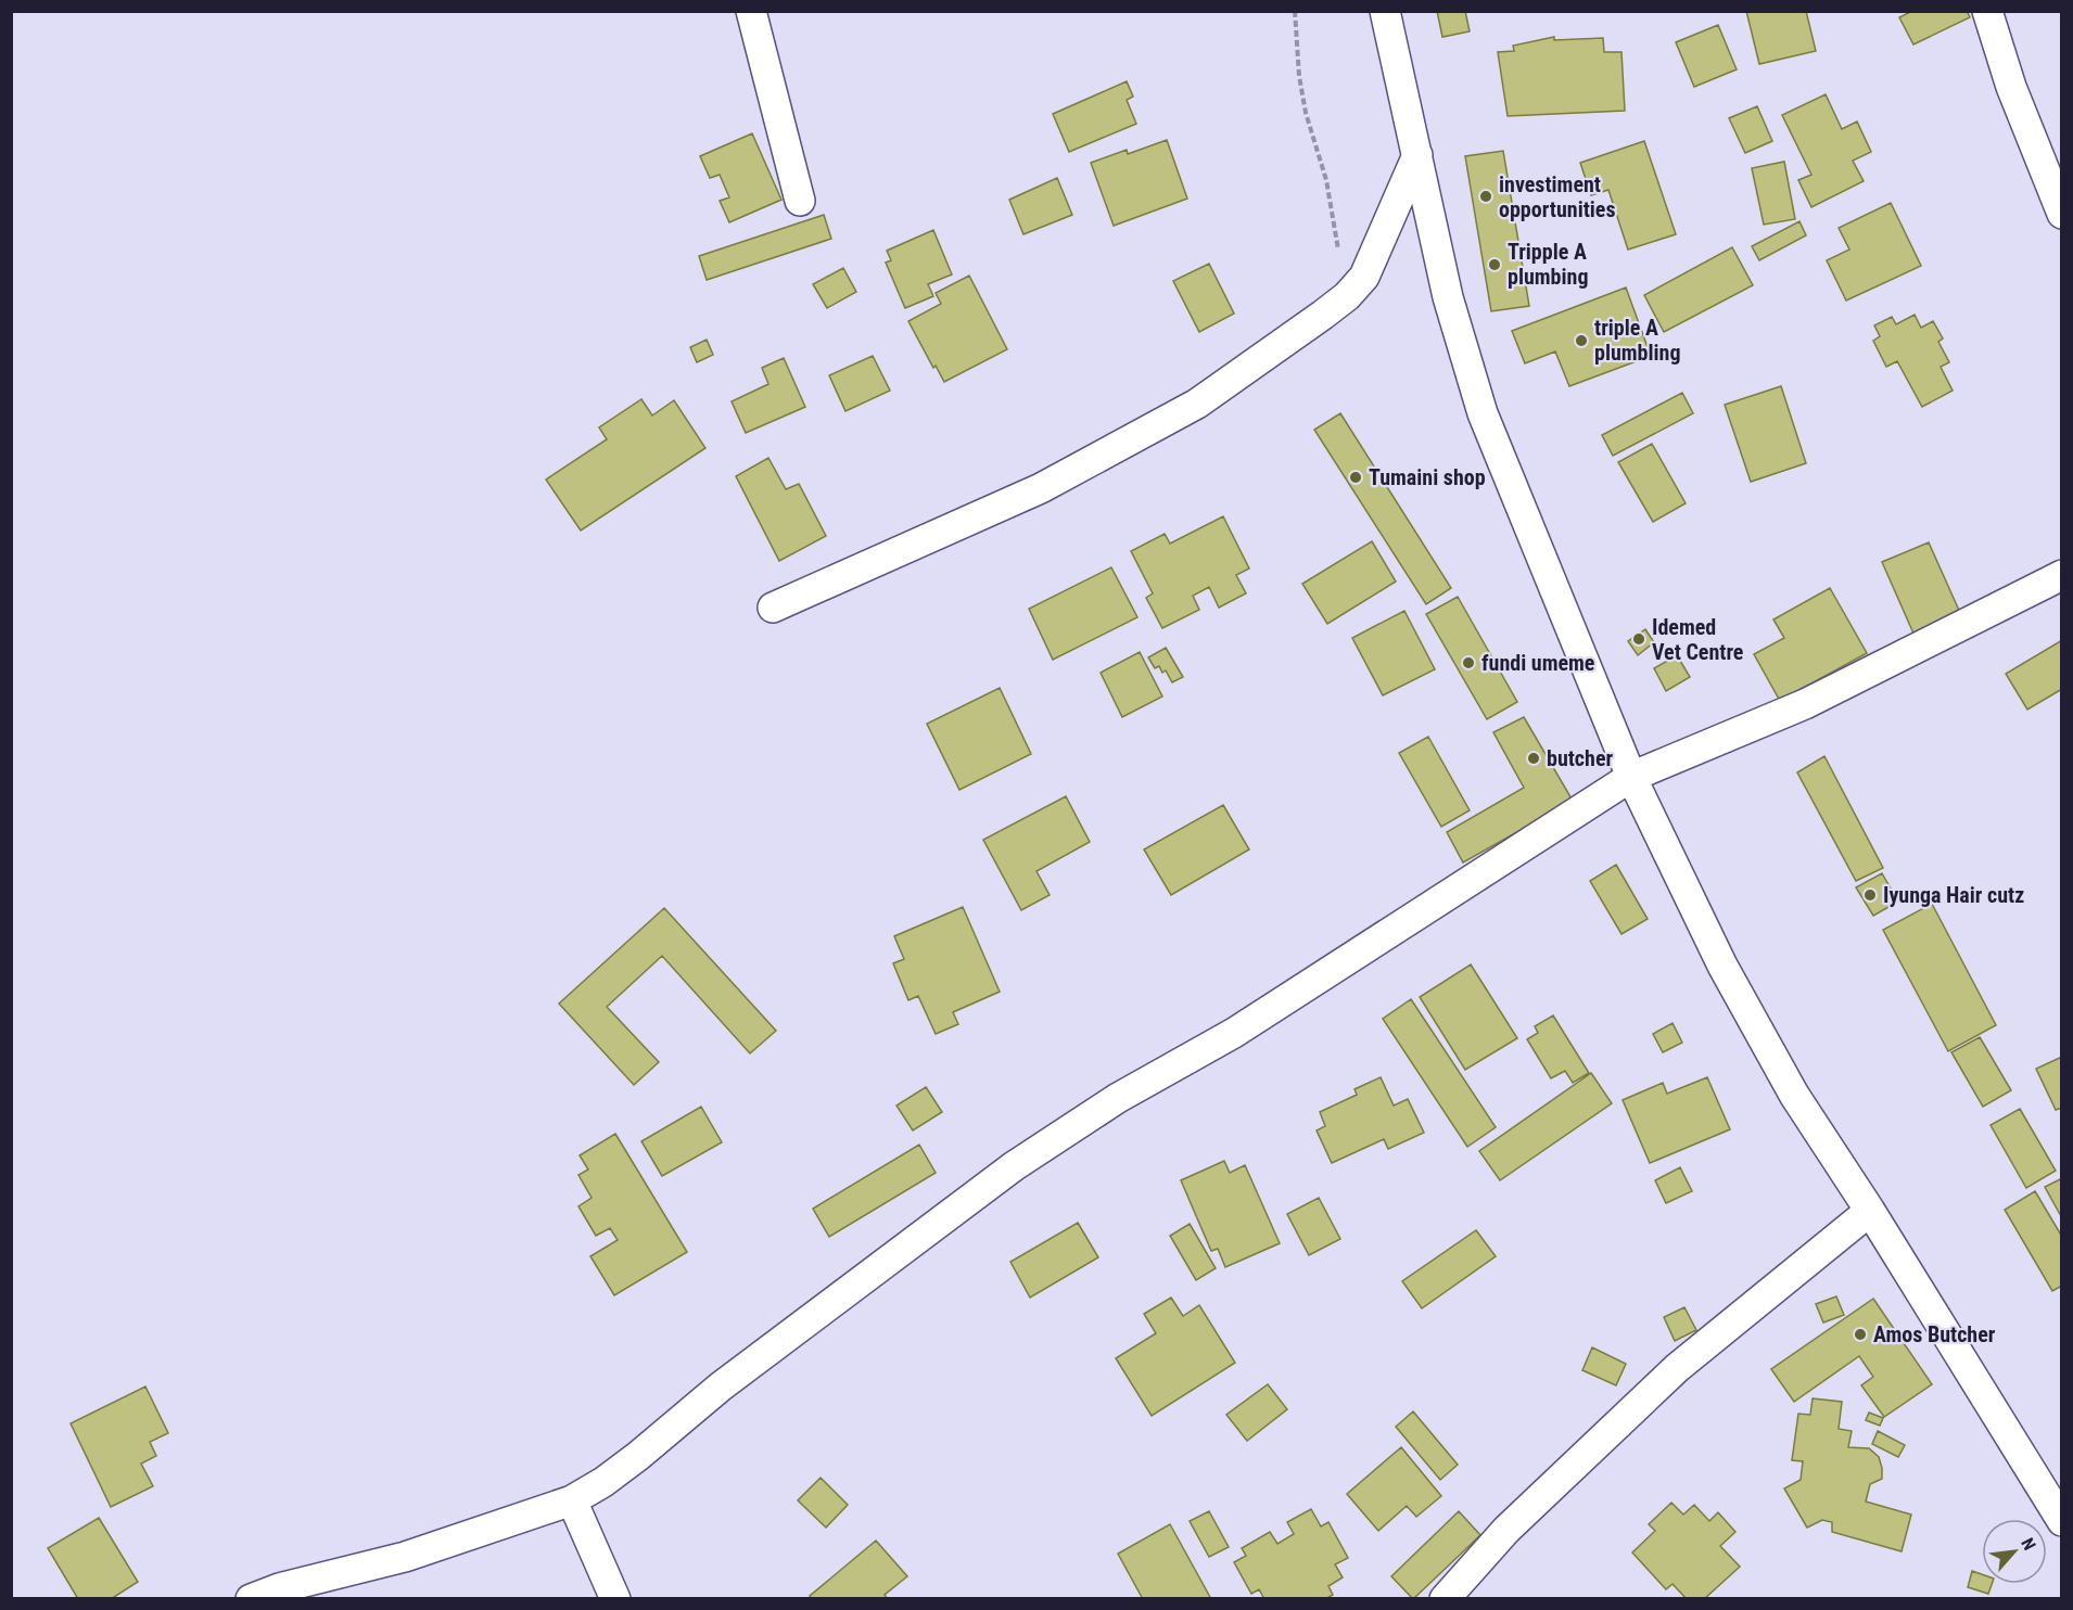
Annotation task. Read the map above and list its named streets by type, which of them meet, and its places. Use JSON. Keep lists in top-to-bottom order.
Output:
{
  "places": [
    "investiment opportunities",
    "Tripple A plumbing",
    "triple A plumbling",
    "Tumaini shop",
    "Idemed Vet Centre",
    "fundi umeme",
    "butcher",
    "Iyunga Hair cutz",
    "Amos Butcher"
  ],
  "north": "top right"
}
